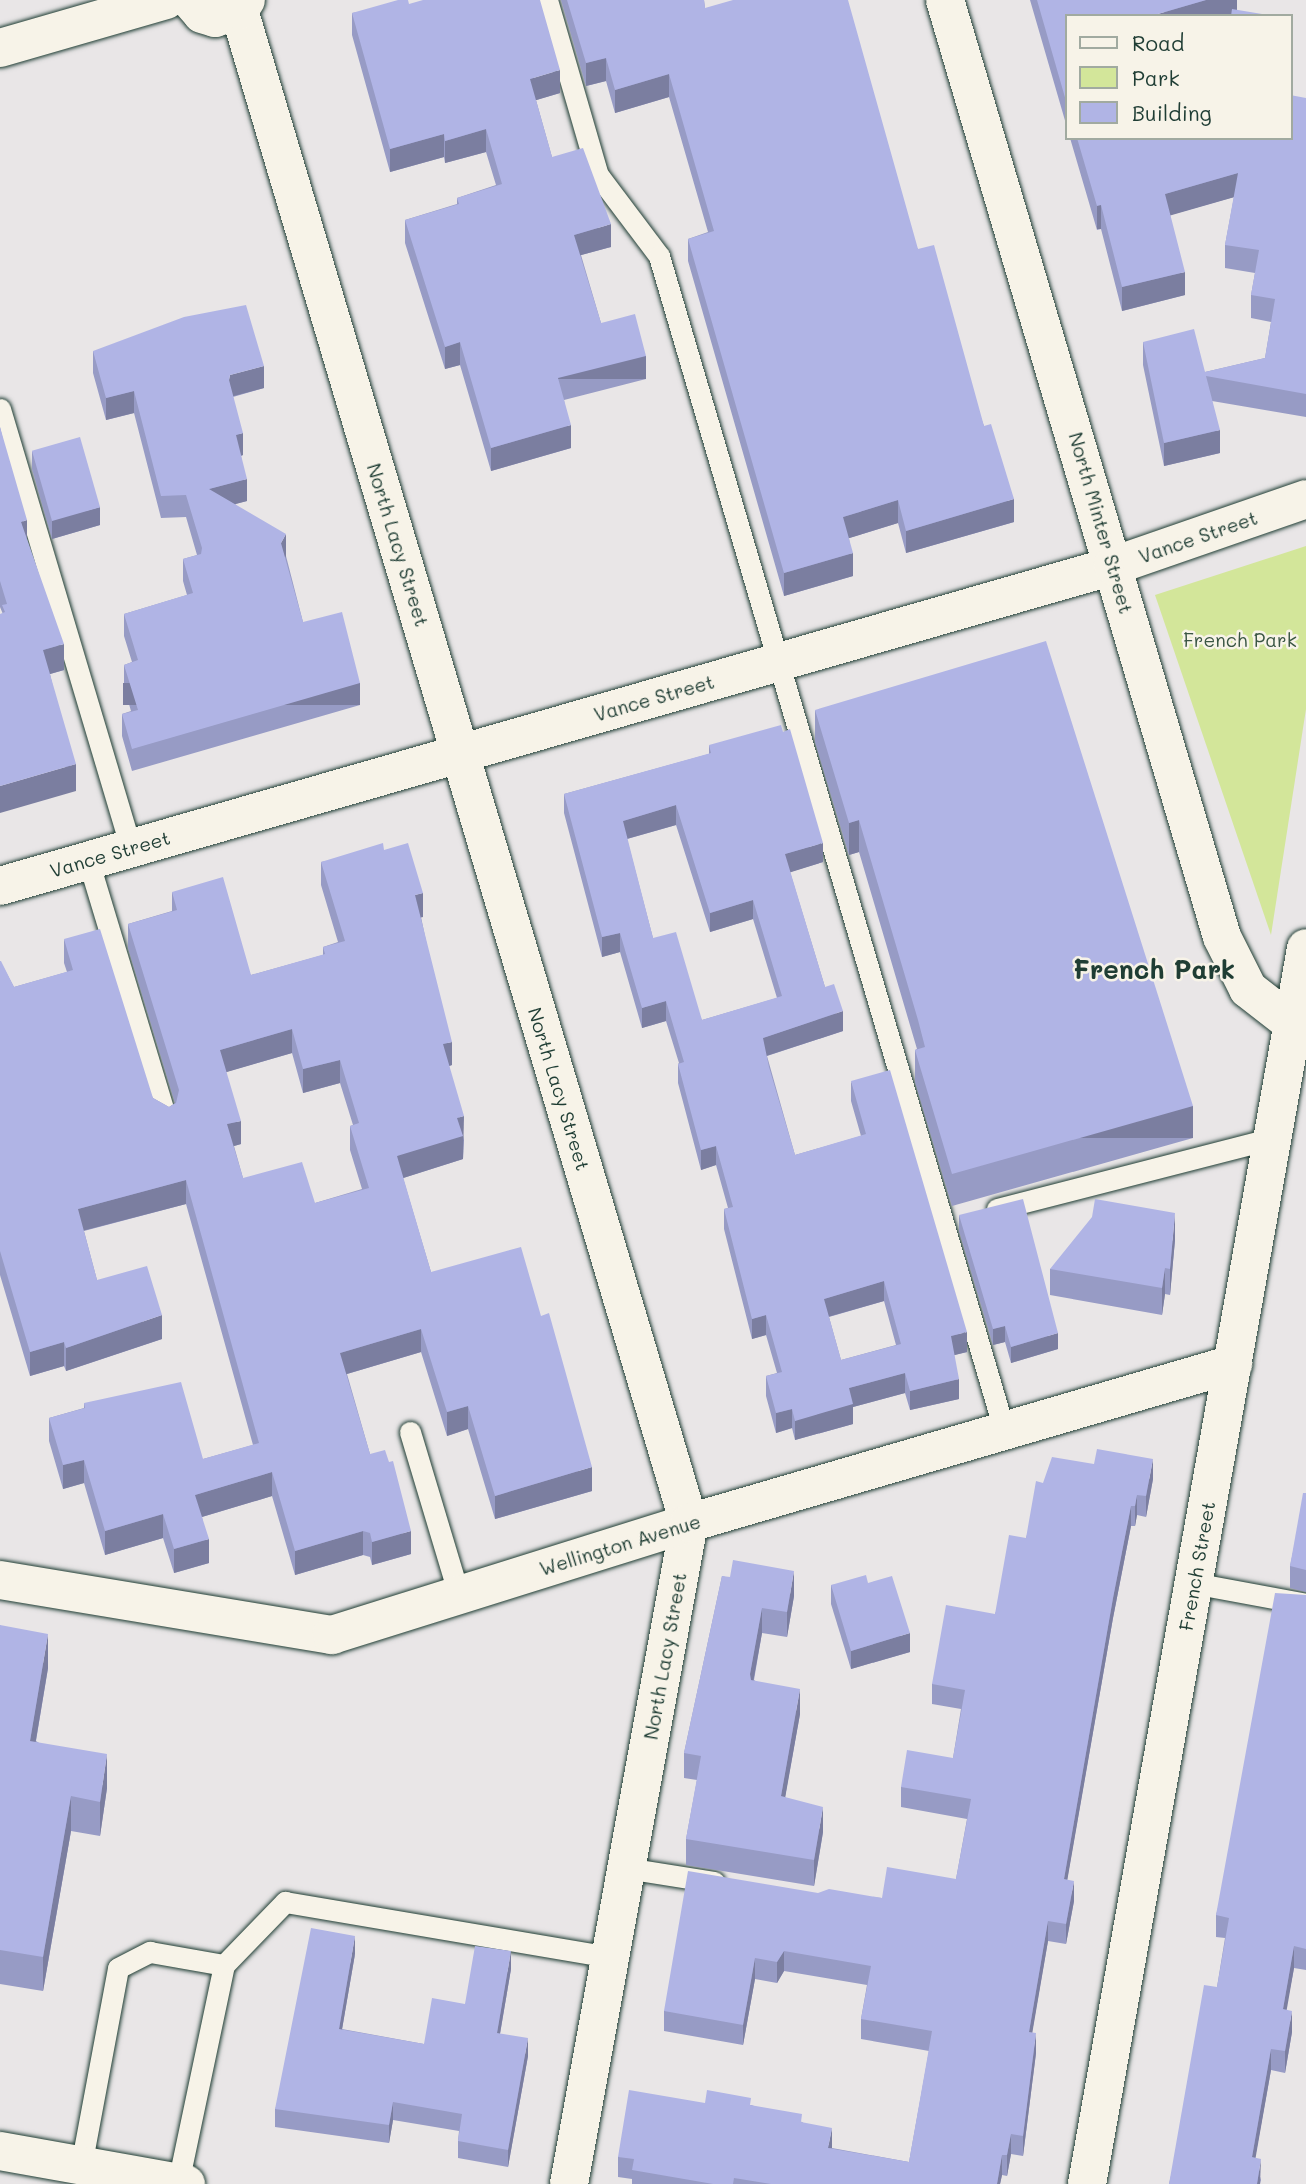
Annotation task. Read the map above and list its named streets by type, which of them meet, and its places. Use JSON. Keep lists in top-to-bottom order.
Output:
{
  "streets": {
    "street": [
      "North Minter Street",
      "Vance Street",
      "North Lacy Street",
      "Wellington Avenue",
      "French Street"
    ]
  },
  "crossings": [
    ["North Minter Street", "Vance Street"],
    ["North Minter Street", "French Street"],
    ["Vance Street", "North Lacy Street"],
    ["North Lacy Street", "Wellington Avenue"],
    ["Wellington Avenue", "French Street"]
  ],
  "districts": ["French Park"],
  "parks": ["French Park"],
  "legend": ["Road", "Park", "Building"]
}
